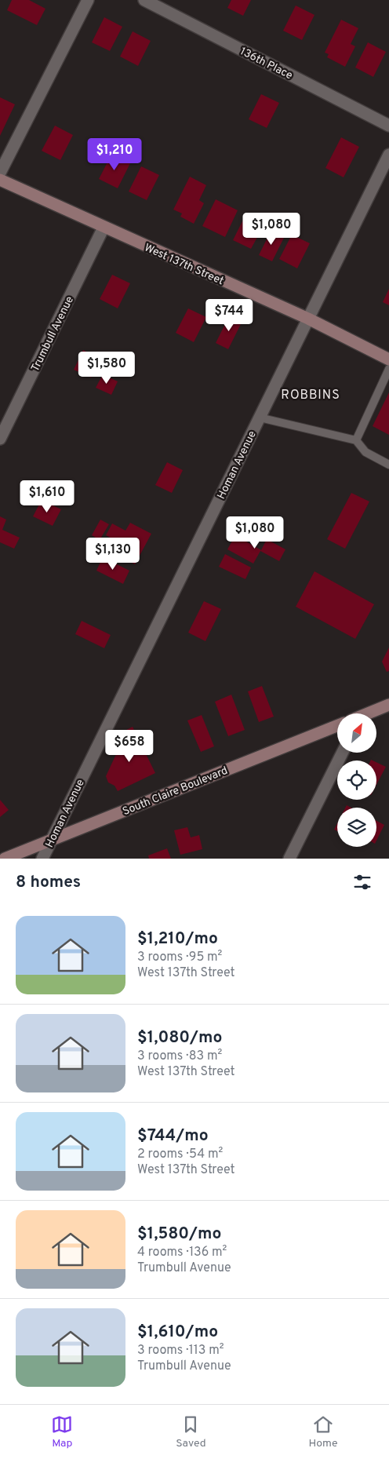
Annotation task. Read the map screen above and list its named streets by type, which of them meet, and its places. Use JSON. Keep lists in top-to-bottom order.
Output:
{
  "streets": {
    "main road": ["West 137th Street", "South Claire Boulevard"],
    "street": ["136th Place", "Trumbull Avenue", "Homan Avenue"]
  },
  "crossings": [
    ["West 137th Street", "Trumbull Avenue"],
    ["West 137th Street", "Homan Avenue"],
    ["Homan Avenue", "South Claire Boulevard"]
  ],
  "districts": ["ROBBINS"],
  "north": "top right",
  "page": {
    "price": [
      "$1,210",
      "$1,080",
      "$744",
      "$1,580",
      "$1,610",
      "$1,080",
      "$1,130",
      "$658"
    ],
    "heading": "8 homes",
    "list": [
      {
        "name": "$1,210/mo",
        "note": "3 rooms · 95 m² · West 137th Street"
      },
      {
        "name": "$1,080/mo",
        "note": "3 rooms · 83 m² · West 137th Street"
      },
      {
        "name": "$744/mo",
        "note": "2 rooms · 54 m² · West 137th Street"
      },
      {
        "name": "$1,580/mo",
        "note": "4 rooms · 136 m² · Trumbull Avenue"
      },
      {
        "name": "$1,610/mo",
        "note": "3 rooms · 113 m² · Trumbull Avenue"
      }
    ],
    "tabs": ["Map", "Saved", "Home"]
  }
}
